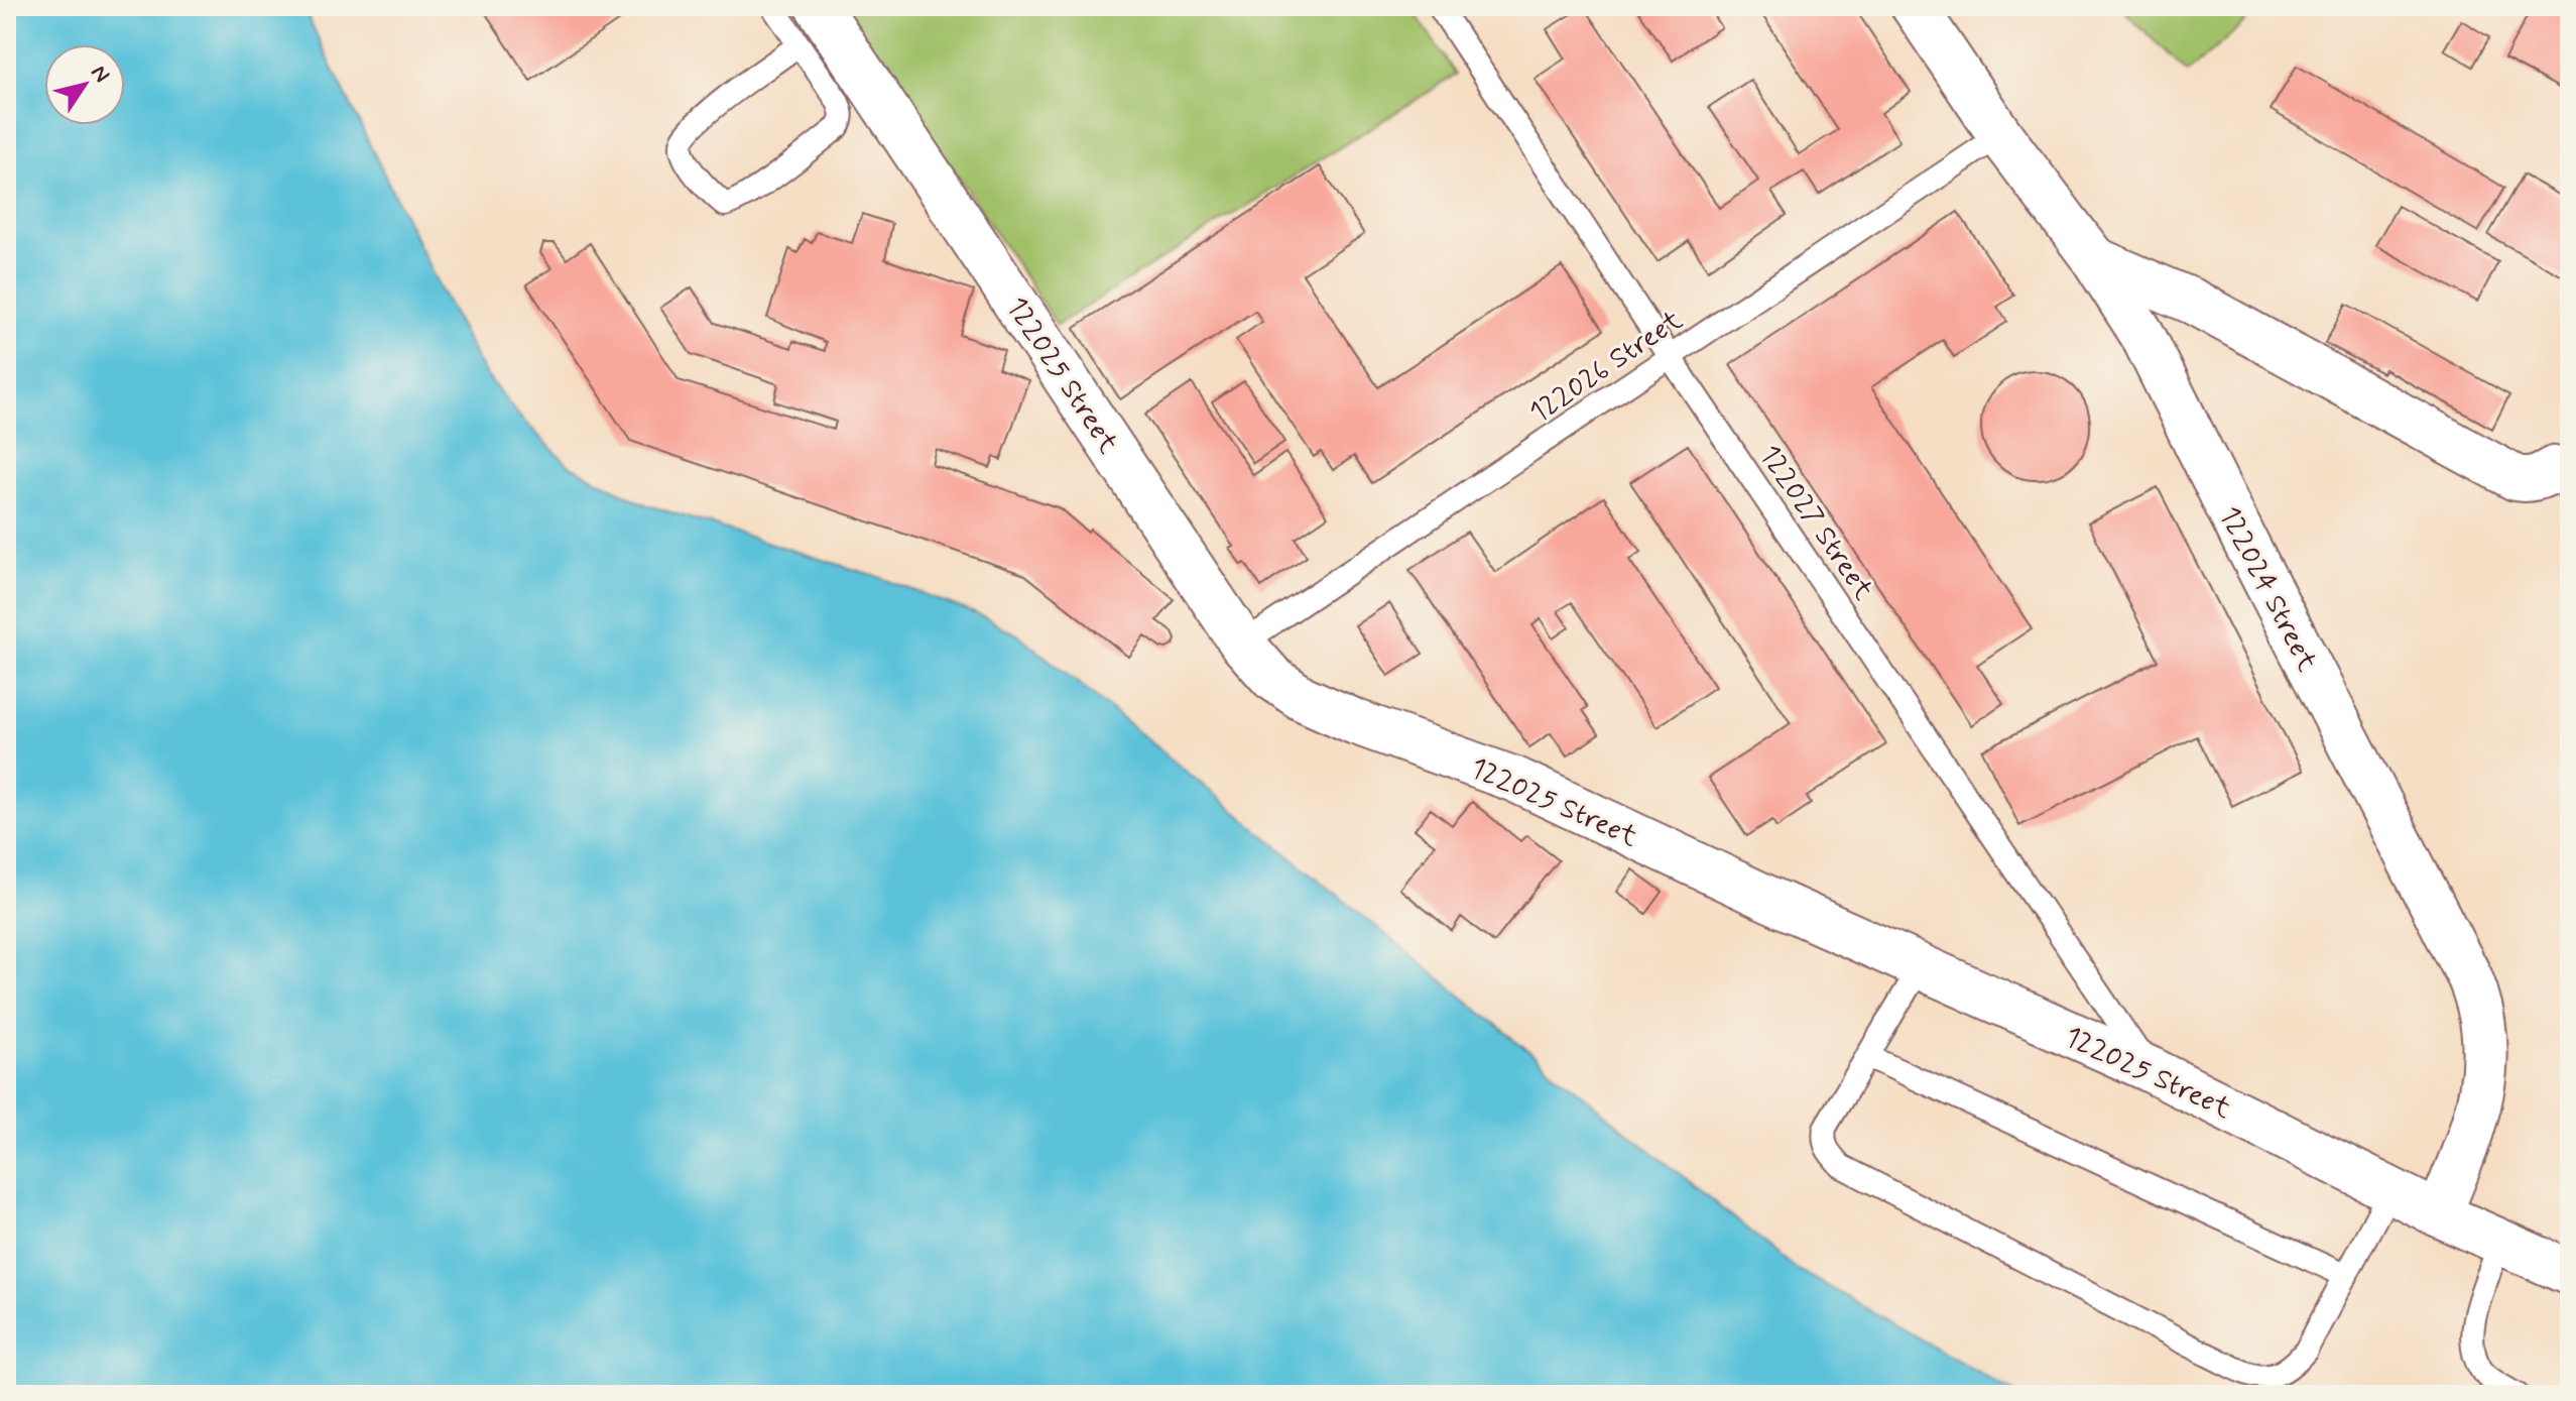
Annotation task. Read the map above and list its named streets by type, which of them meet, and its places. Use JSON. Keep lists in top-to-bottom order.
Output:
{
  "streets": {
    "street": ["122025 Street", "122024 Street"],
    "lane": ["122026 Street", "122027 Street"]
  },
  "crossings": [
    ["122026 Street", "122025 Street"],
    ["122026 Street", "122027 Street"],
    ["122026 Street", "122024 Street"],
    ["122025 Street", "122027 Street"],
    ["122025 Street", "122024 Street"]
  ],
  "north": "top right"
}
